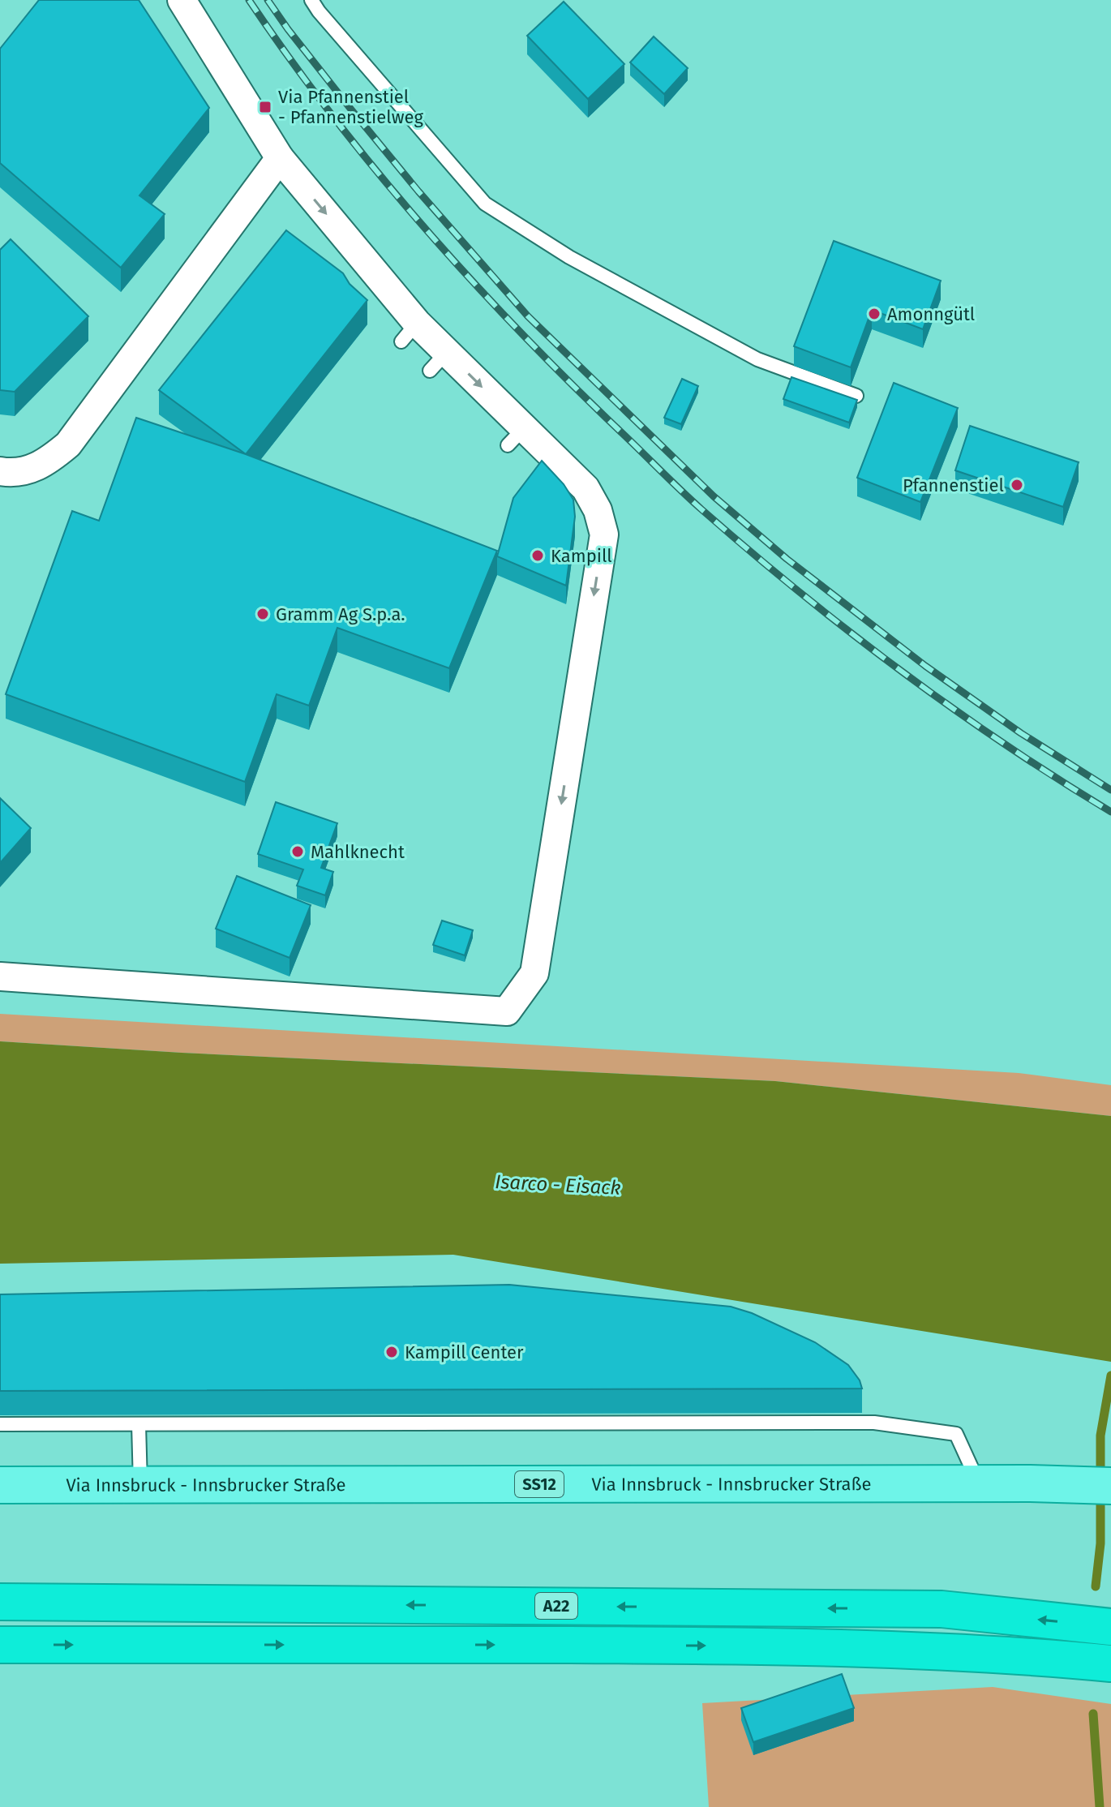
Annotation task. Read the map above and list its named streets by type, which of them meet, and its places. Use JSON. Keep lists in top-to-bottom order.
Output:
{
  "streets": {
    "highway": ["A22"],
    "main road": ["SS12", "Via Innsbruck - Innsbrucker Straße"]
  },
  "water": ["Isarco - Eisack"],
  "places": {
    "transit": ["Via Pfannenstiel - Pfannenstielweg"],
    "other": [
      "Amonngütl",
      "Pfannenstiel",
      "Kampill",
      "Gramm Ag S.p.a.",
      "Mahlknecht",
      "Kampill Center"
    ]
  }
}
